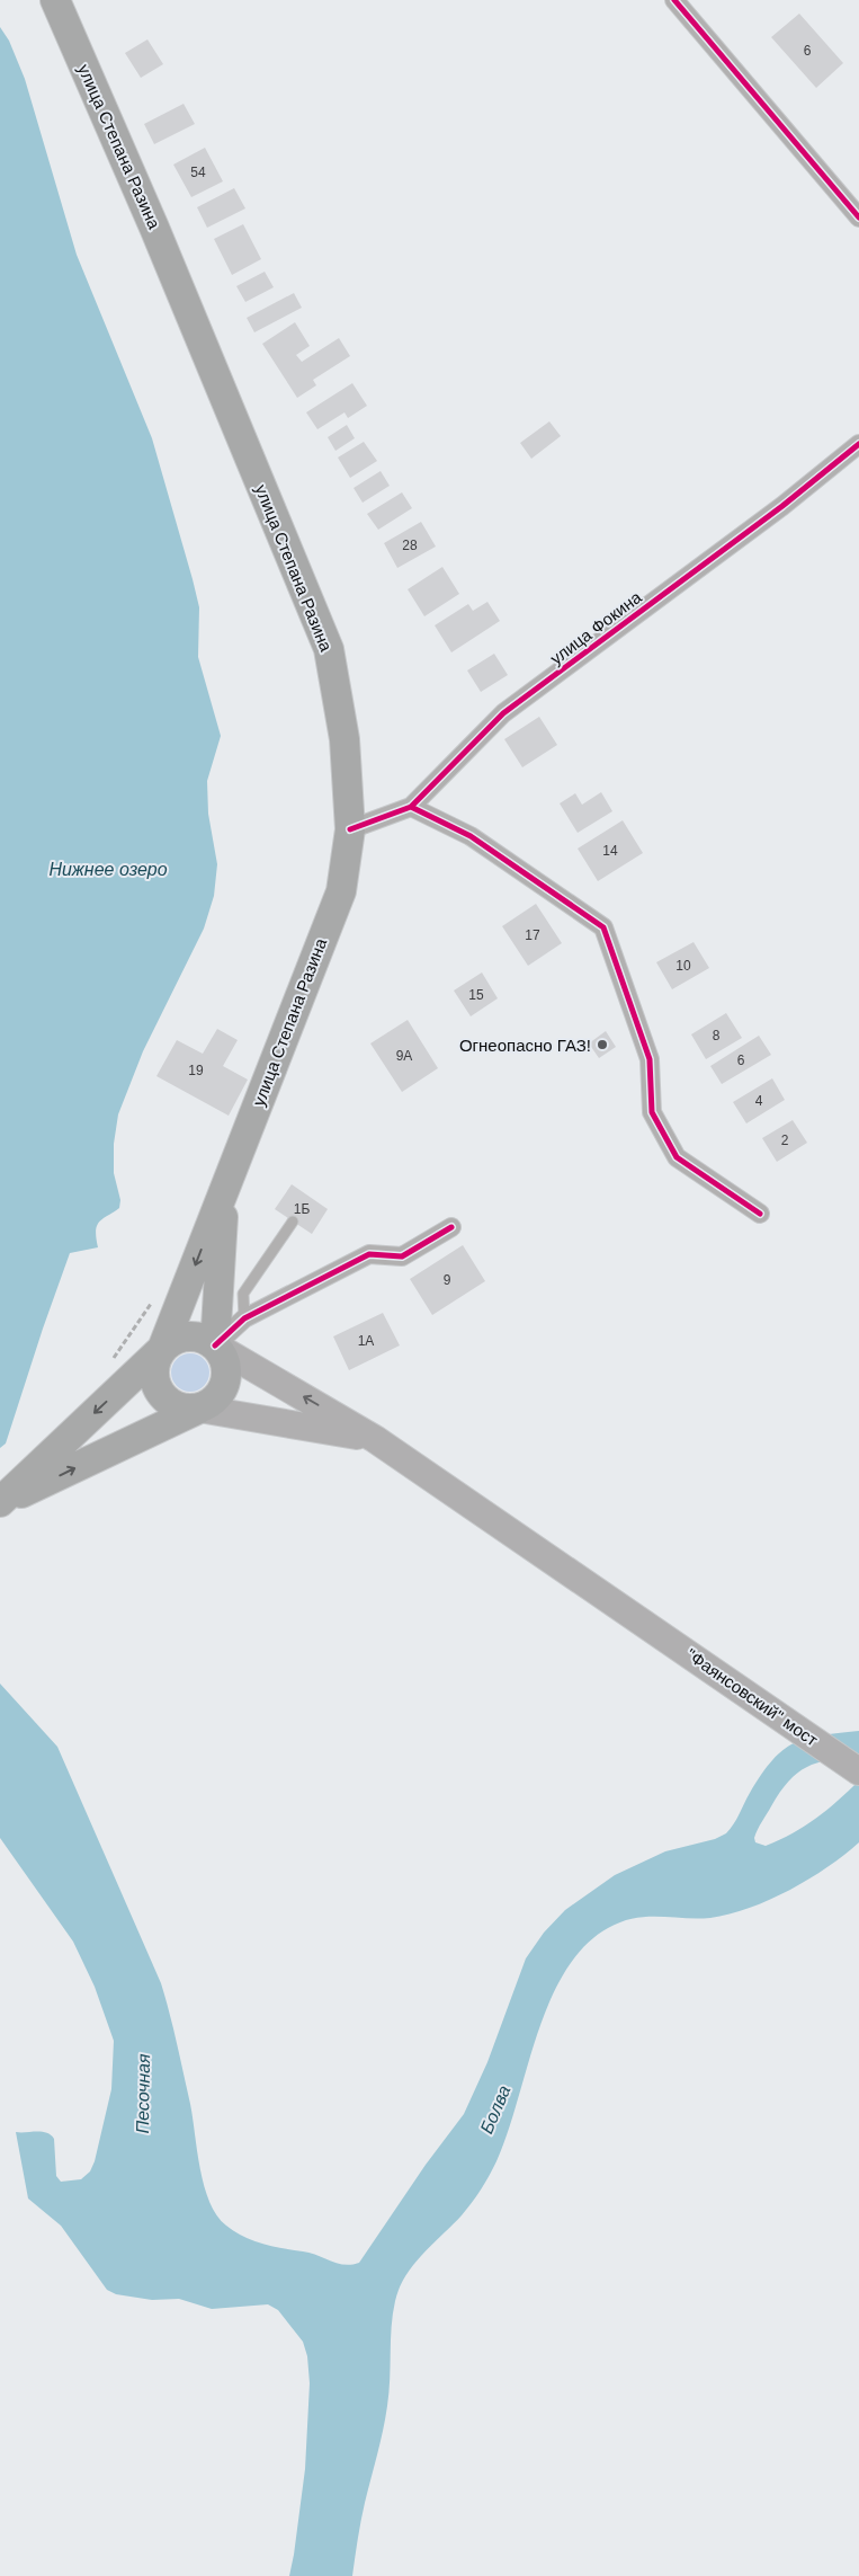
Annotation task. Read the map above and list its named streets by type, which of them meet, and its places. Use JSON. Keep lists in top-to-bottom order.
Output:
{
  "streets": {
    "main road": ["улица Степана Разина", "\"Фаянсовский\" мост"],
    "street": ["улица Фокина"]
  },
  "crossings": [
    ["улица Степана Разина", "улица Фокина"],
    ["улица Степана Разина", "\"Фаянсовский\" мост"]
  ],
  "water": ["Нижнее озеро", "Песочная", "Болва"],
  "places": ["Огнеопасно ГАЗ!"],
  "house_numbers": [
    "6",
    "54",
    "28",
    "14",
    "17",
    "10",
    "15",
    "8",
    "9А",
    "6",
    "19",
    "4",
    "2",
    "1Б",
    "9",
    "1А"
  ]
}
